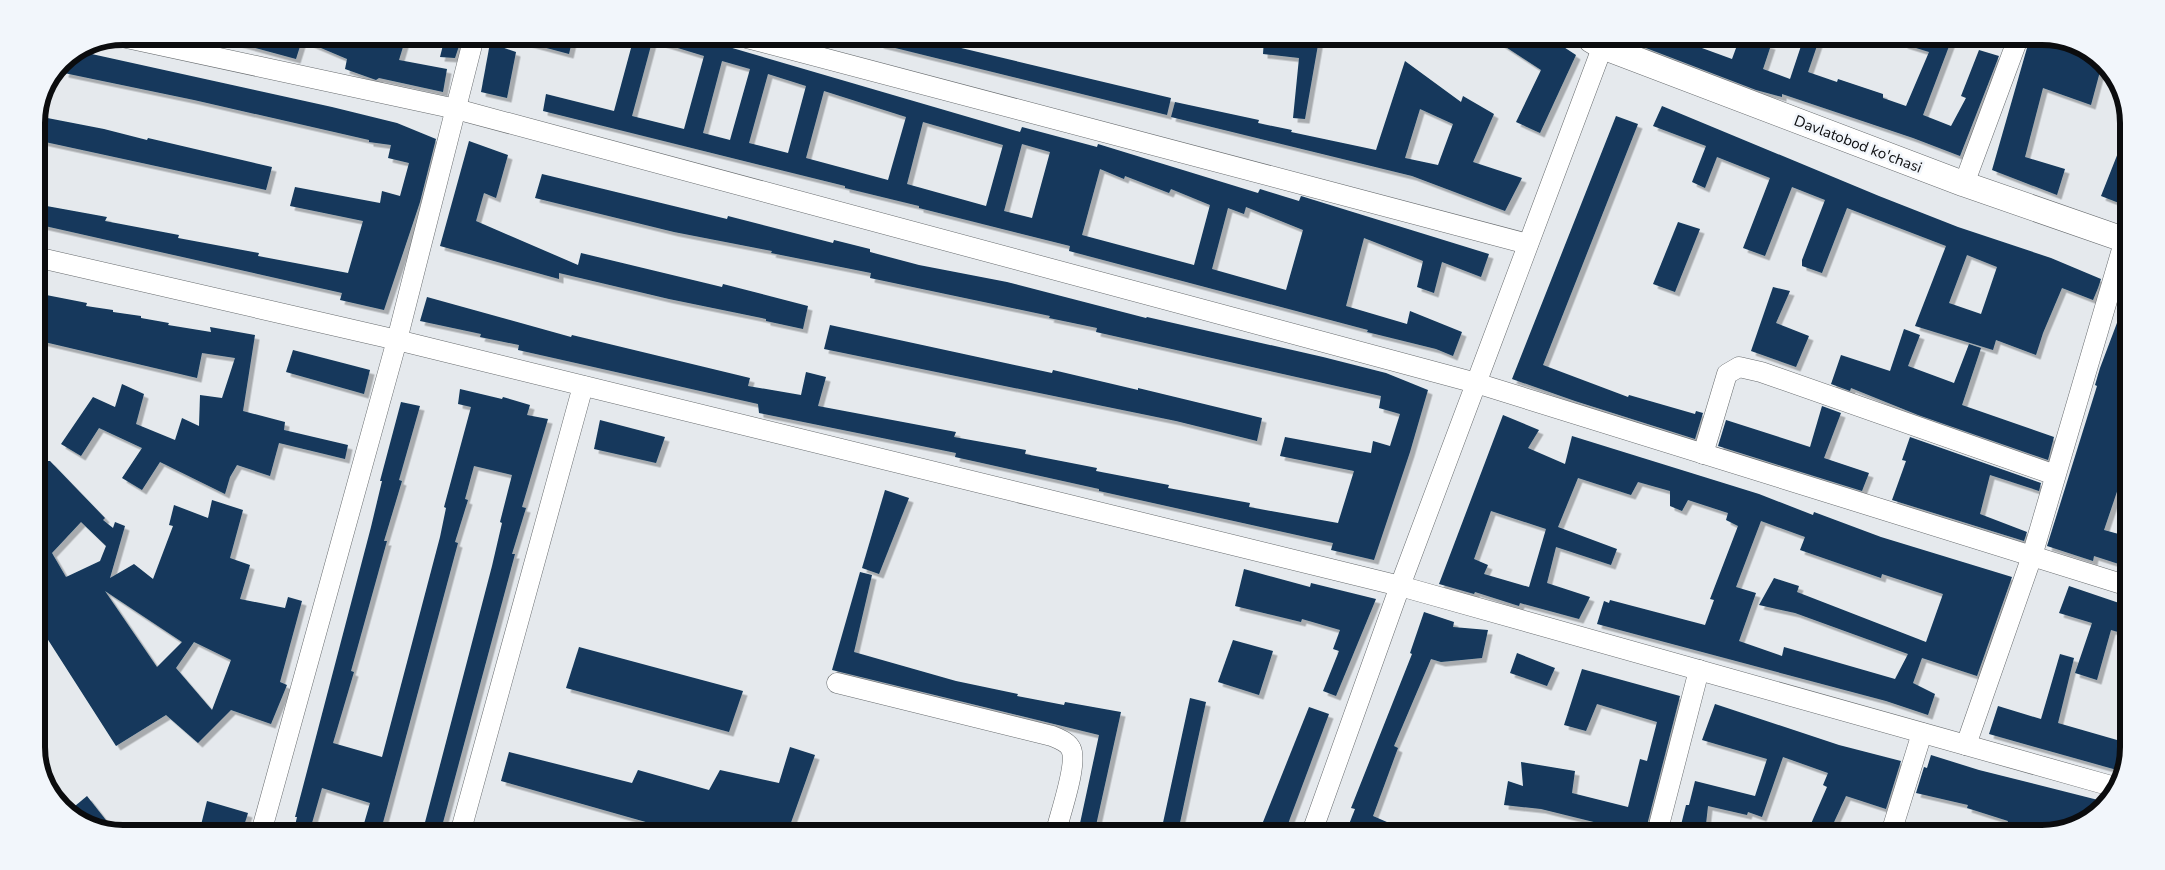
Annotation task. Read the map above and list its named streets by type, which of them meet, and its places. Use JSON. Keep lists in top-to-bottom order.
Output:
{
  "streets": {
    "street": ["Davlatobod ko'chasi"]
  }
}
